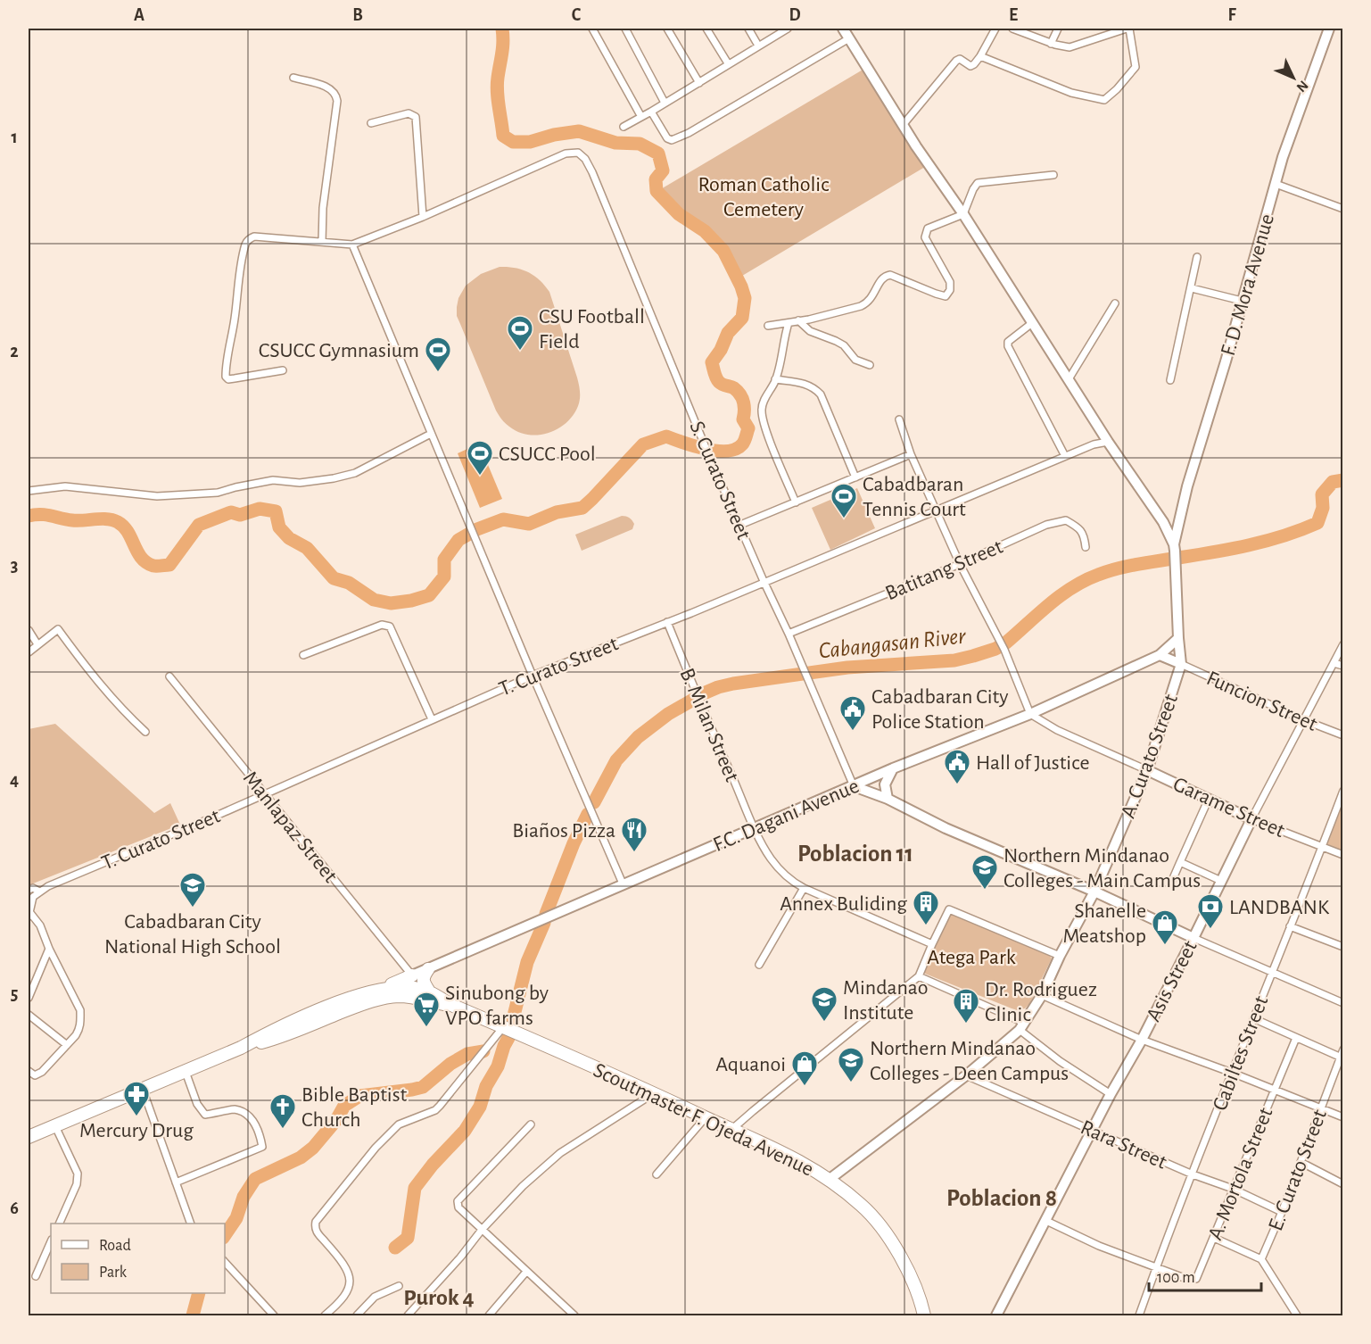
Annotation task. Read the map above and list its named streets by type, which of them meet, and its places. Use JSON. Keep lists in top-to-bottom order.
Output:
{
  "streets": {
    "highway": ["Scoutmaster F. Ojeda Avenue"],
    "main road": [
      "F. D. Mora Avenue",
      "A. Curato Street",
      "Garame Street",
      "F.C. Dagani Avenue",
      "Asis Street"
    ],
    "street": [
      "S. Curato Street",
      "Batitang Street",
      "T. Curato Street",
      "Funcion Street",
      "B. Milan Street",
      "Manlapaz Street",
      "Cabiltes Street",
      "Rara Street",
      "E. Curato Street",
      "A. Mortola Street"
    ]
  },
  "crossings": [
    ["S. Curato Street", "Batitang Street"],
    ["S. Curato Street", "T. Curato Street"],
    ["S. Curato Street", "F.C. Dagani Avenue"],
    ["T. Curato Street", "B. Milan Street"],
    ["T. Curato Street", "Manlapaz Street"],
    ["Funcion Street", "A. Curato Street"],
    ["Funcion Street", "Asis Street"],
    ["B. Milan Street", "F.C. Dagani Avenue"],
    ["A. Curato Street", "Garame Street"],
    ["A. Curato Street", "Scoutmaster F. Ojeda Avenue"],
    ["A. Curato Street", "Rara Street"],
    ["Garame Street", "F.C. Dagani Avenue"],
    ["Garame Street", "Asis Street"],
    ["Garame Street", "Cabiltes Street"],
    ["F.C. Dagani Avenue", "Manlapaz Street"],
    ["Asis Street", "Rara Street"],
    ["Cabiltes Street", "Rara Street"],
    ["Cabiltes Street", "A. Mortola Street"],
    ["Rara Street", "E. Curato Street"],
    ["Rara Street", "A. Mortola Street"]
  ],
  "districts": ["Poblacion 11", "Poblacion 8", "Purok 4"],
  "water": ["Cabangasan River"],
  "parks": ["Roman Catholic Cemetery", "Atega Park"],
  "places": {
    "sports": [
      "CSU Football Field",
      "CSUCC Gymnasium",
      "CSUCC Pool",
      "Cabadbaran Tennis Court"
    ],
    "public building": ["Cabadbaran City Police Station", "Hall of Justice"],
    "restaurant": ["Biaños Pizza"],
    "school or university": [
      "Northern Mindanao Colleges - Main Campus",
      "Cabadbaran City National High School",
      "Mindanao Institute",
      "Northern Mindanao Colleges - Deen Campus"
    ],
    "building": ["Annex Buliding", "Dr. Rodriguez Clinic"],
    "bank": ["LANDBANK"],
    "shop": ["Shanelle Meatshop", "Aquanoi"],
    "supermarket": ["Sinubong by VPO farms"],
    "pharmacy": ["Mercury Drug"],
    "church": ["Bible Baptist Church"]
  },
  "legend": ["Road", "Park"],
  "scale_bar": "100 m",
  "north": "bottom right",
  "grid": {
    "columns": [
      "A",
      "B",
      "C",
      "D",
      "E",
      "F"
    ],
    "rows": [
      "1",
      "2",
      "3",
      "4",
      "5",
      "6"
    ]
  }
}
